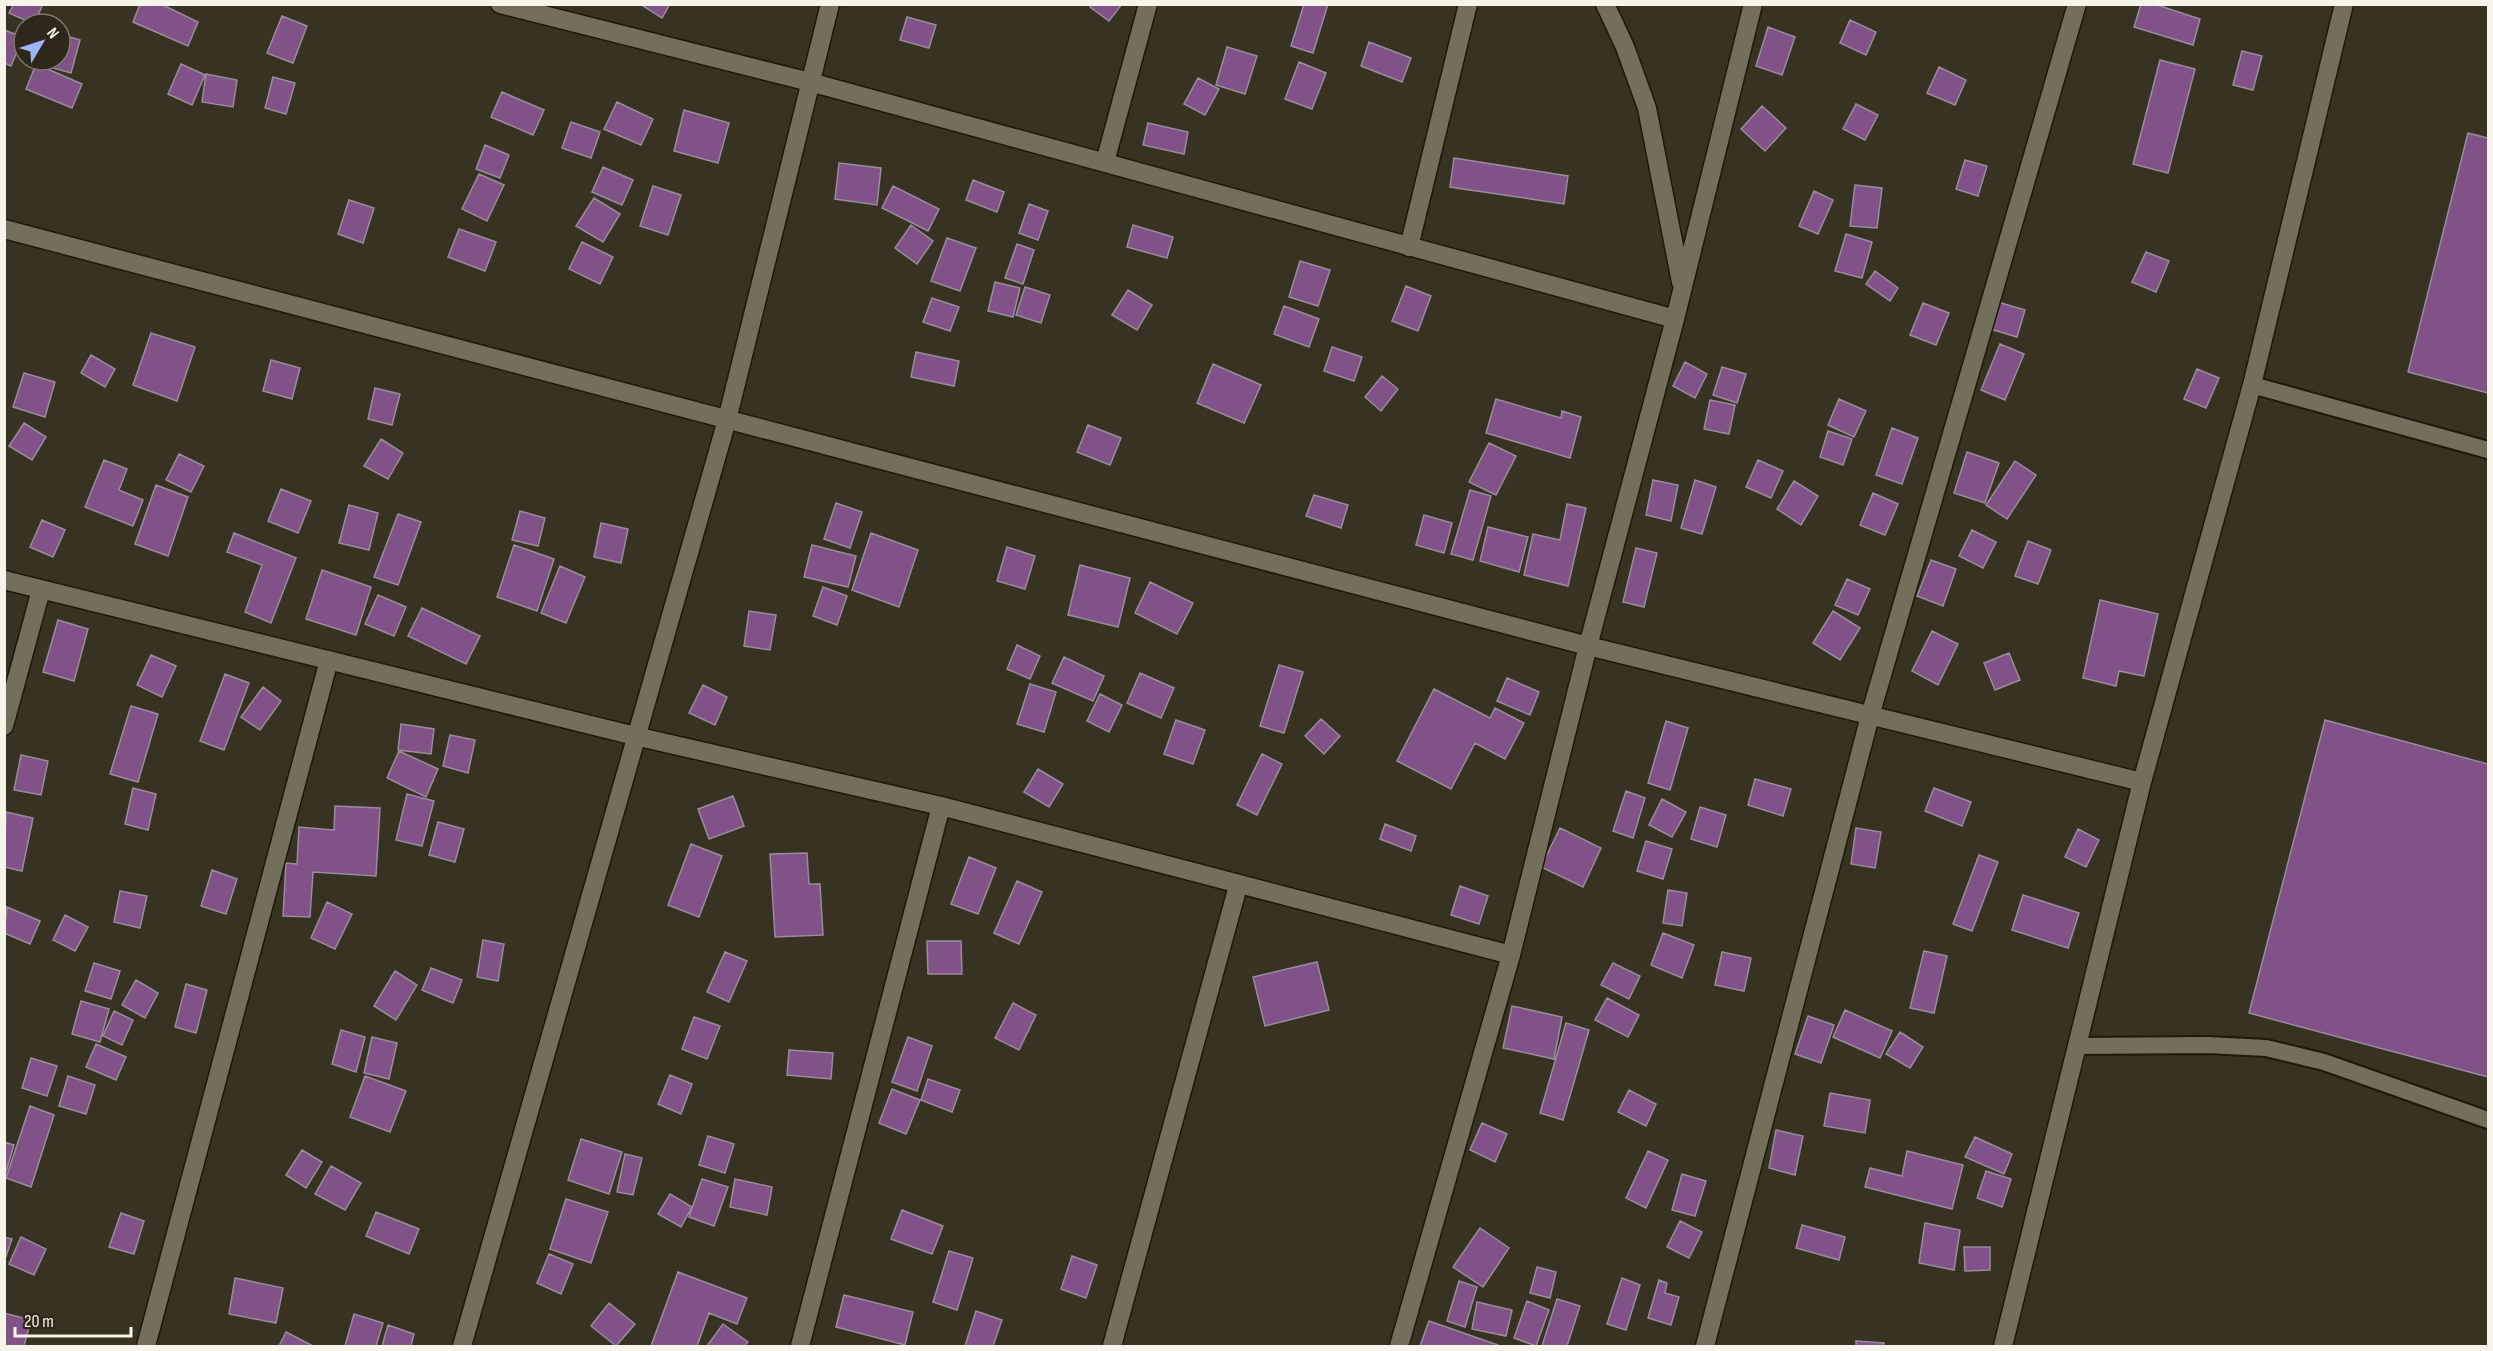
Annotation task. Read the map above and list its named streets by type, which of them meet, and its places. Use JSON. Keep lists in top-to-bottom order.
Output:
{
  "scale_bar": "20 m",
  "north": "top right"
}
